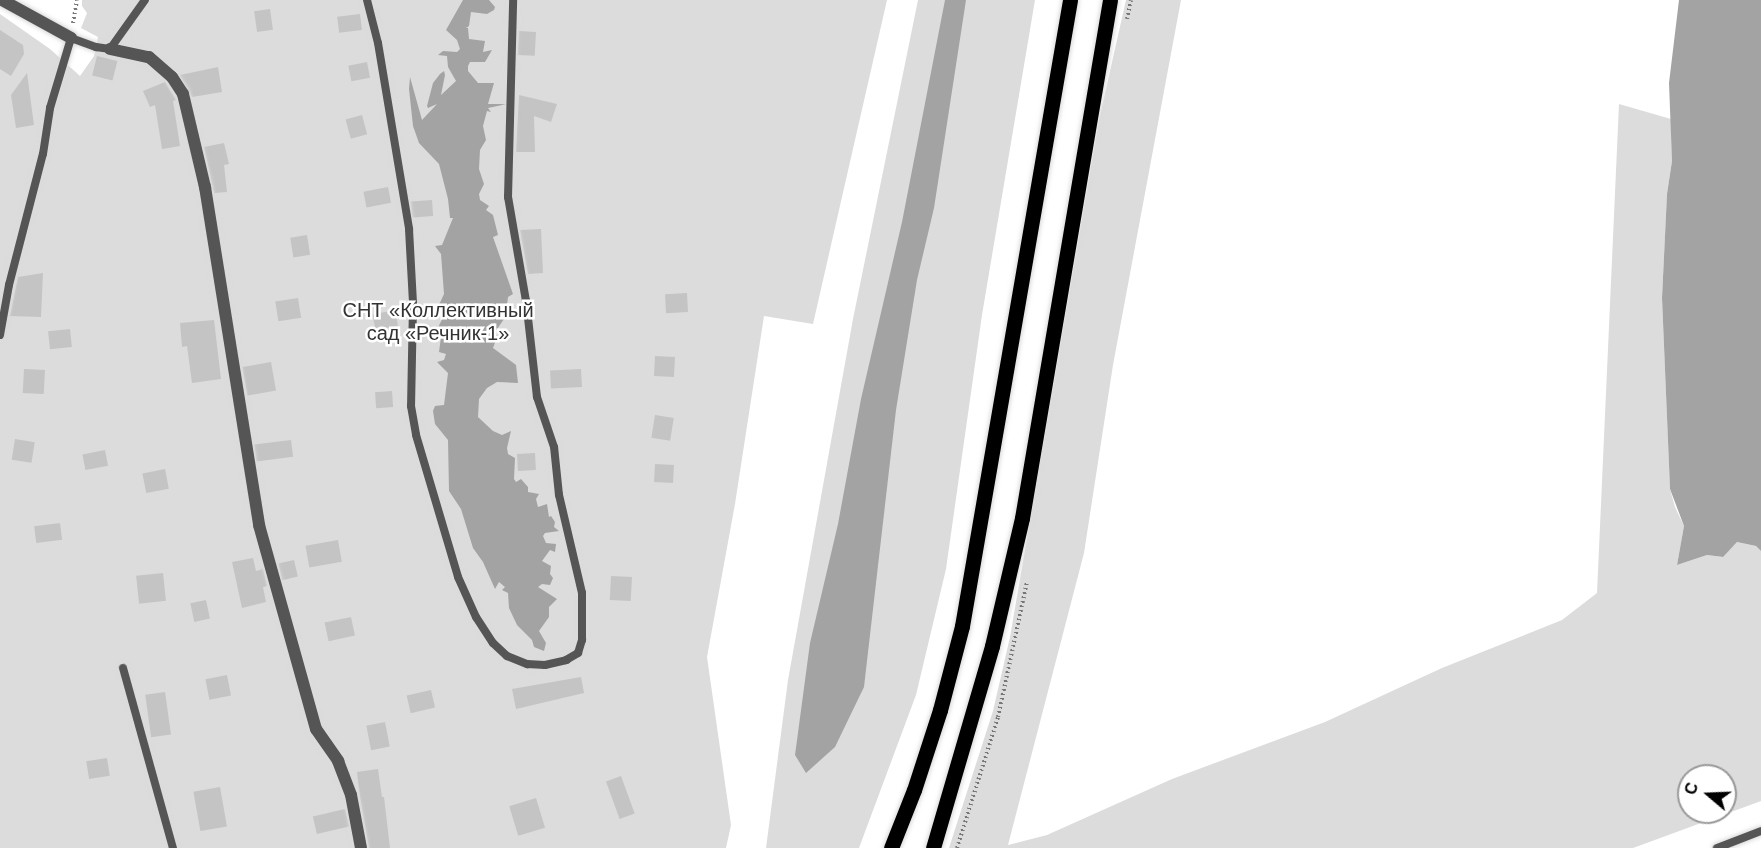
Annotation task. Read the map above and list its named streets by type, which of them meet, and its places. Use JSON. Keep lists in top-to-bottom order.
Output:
{
  "parks": ["СНТ «Коллективный сад «Речник-1»"],
  "north": "left"
}
